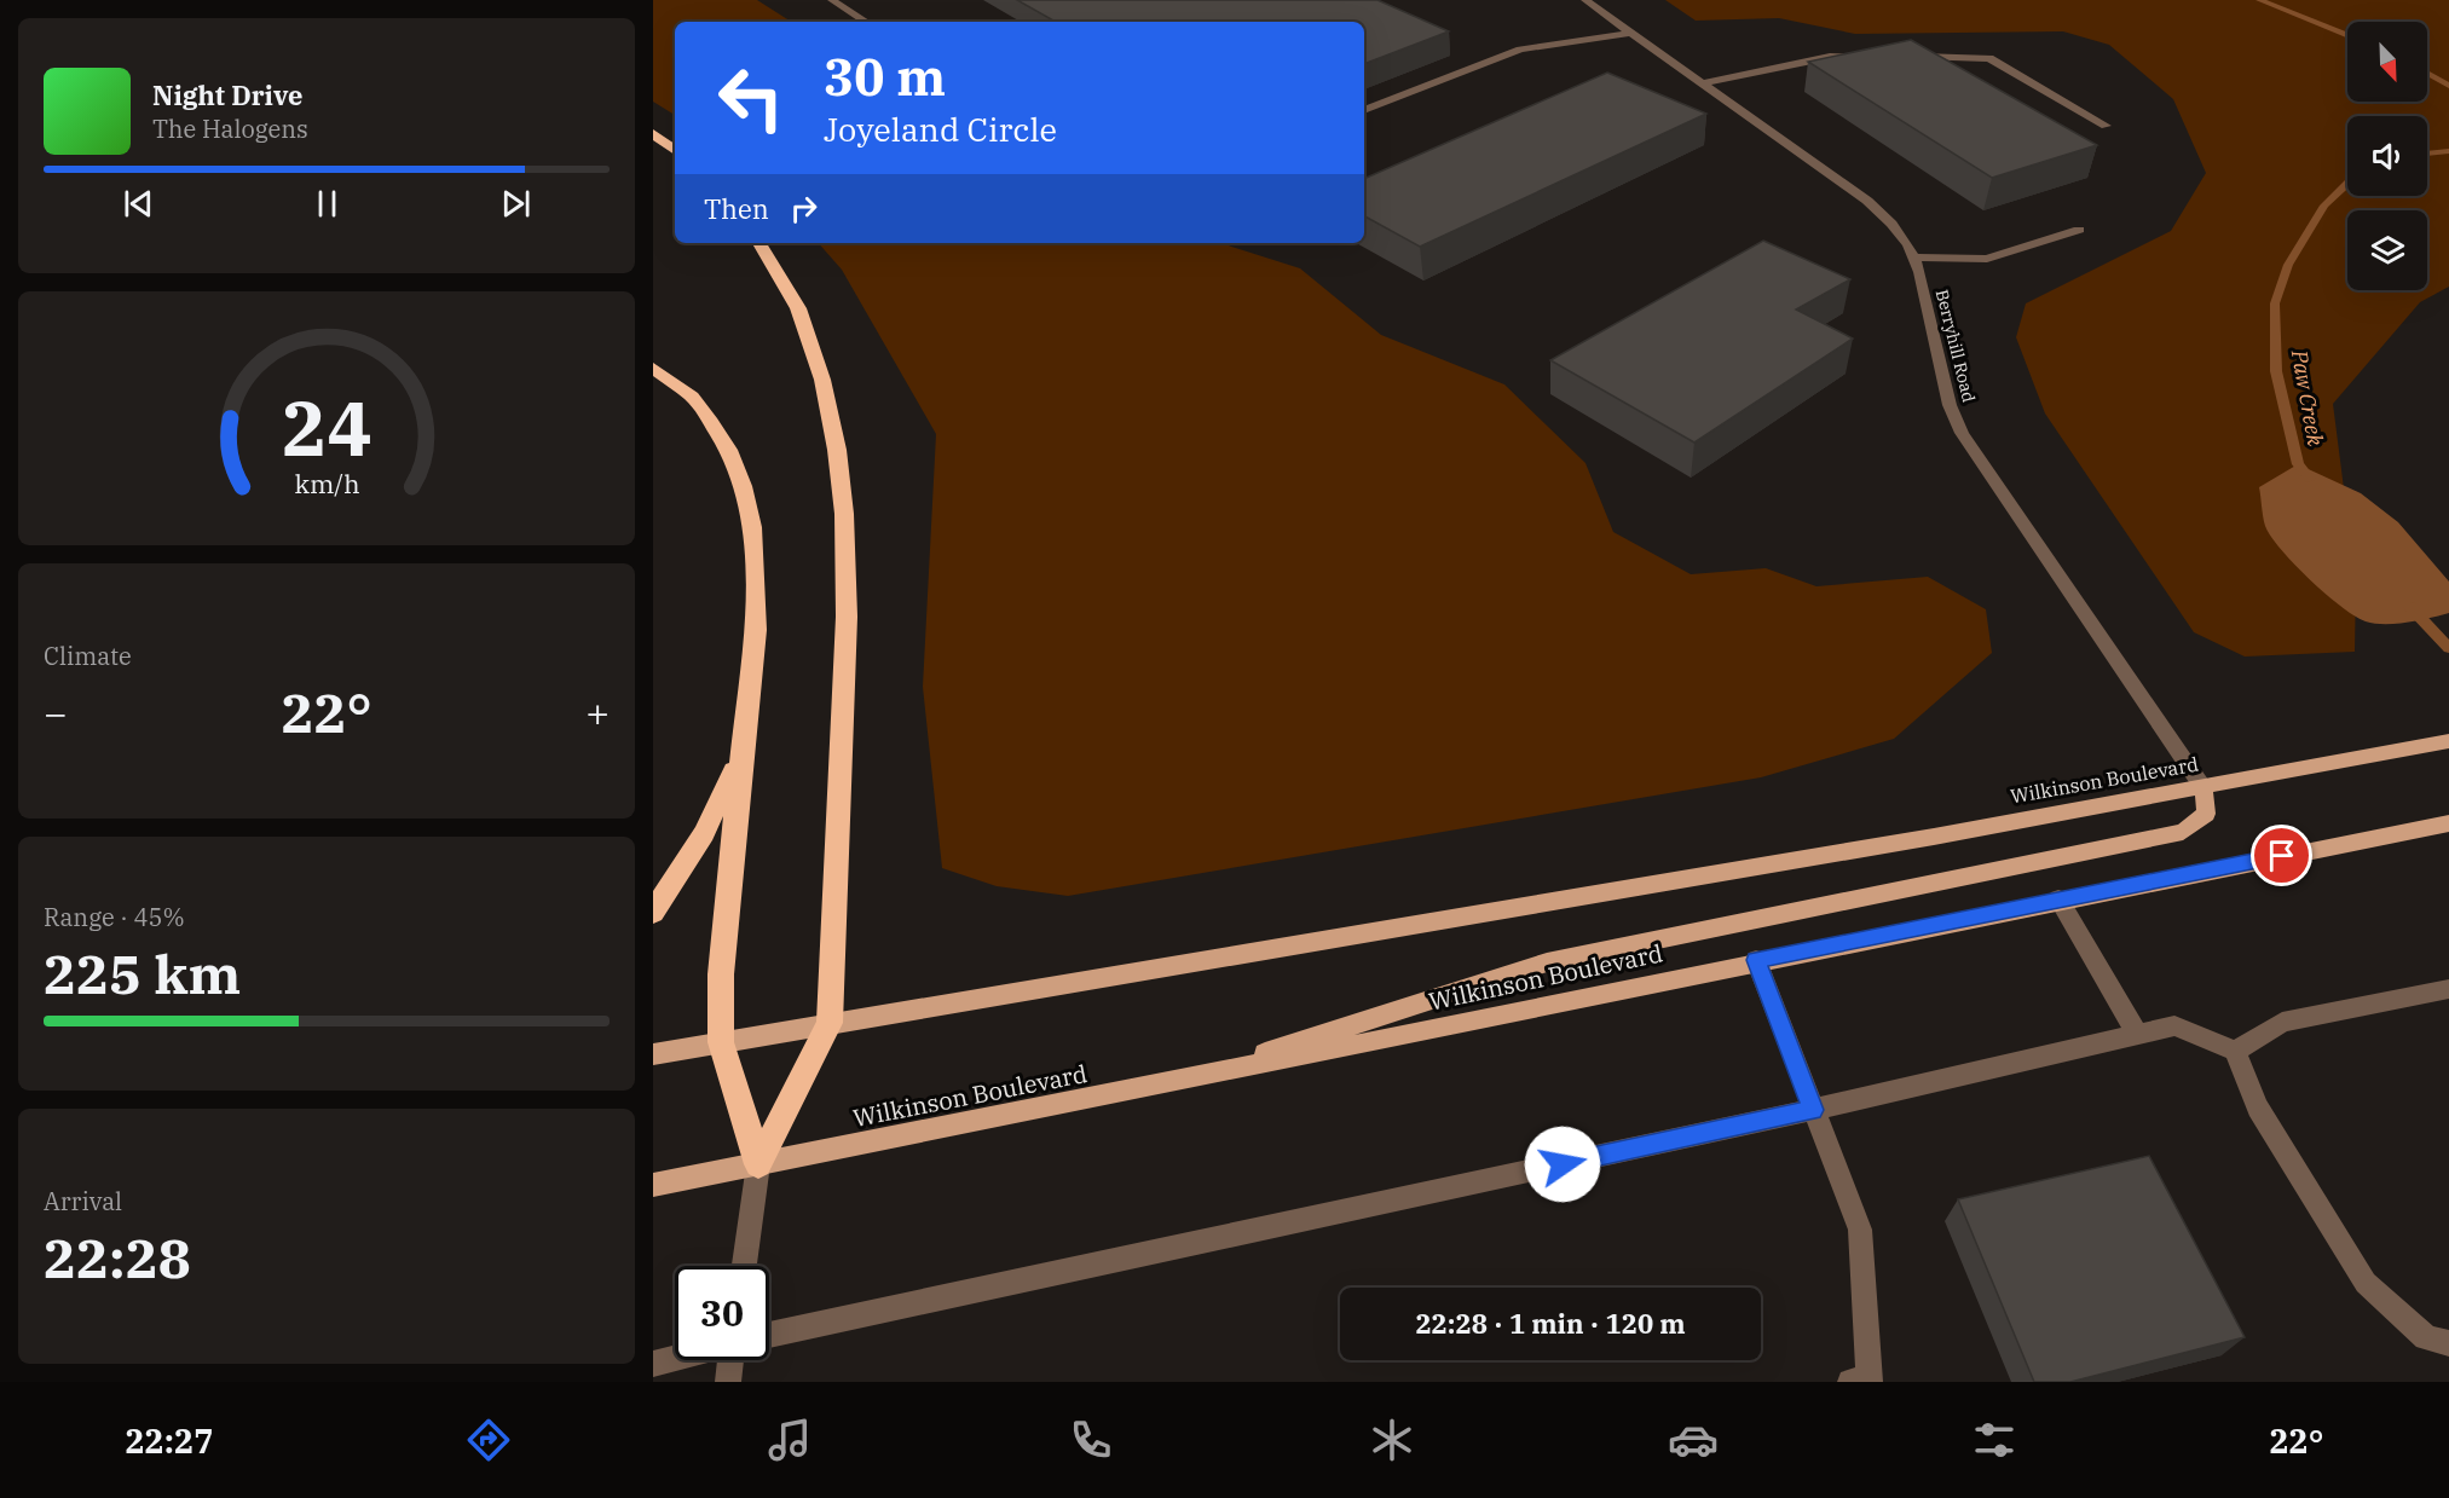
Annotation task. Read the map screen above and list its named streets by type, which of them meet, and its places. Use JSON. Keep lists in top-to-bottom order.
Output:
{
  "streets": {
    "main road": ["Wilkinson Boulevard"],
    "street": ["Berryhill Road"]
  },
  "crossings": [
    ["Berryhill Road", "Wilkinson Boulevard"]
  ],
  "water": ["Paw Creek"],
  "north": "bottom right",
  "page": {
    "turn": ["30 m", "Joyeland Circle"],
    "song": ["Night Drive", "The Halogens"],
    "then": "Then",
    "tile": [
      "Climate",
      ["Range · 45%", "225 km"],
      ["Arrival", "22:28"]
    ],
    "heat": ["−", "22°", "+"],
    "limit": "30",
    "trip": "22:28 · 1 min · 120 m",
    "tabs": ["22:27", "22°"],
    "gauge": ["24", "km/h"]
  }
}
